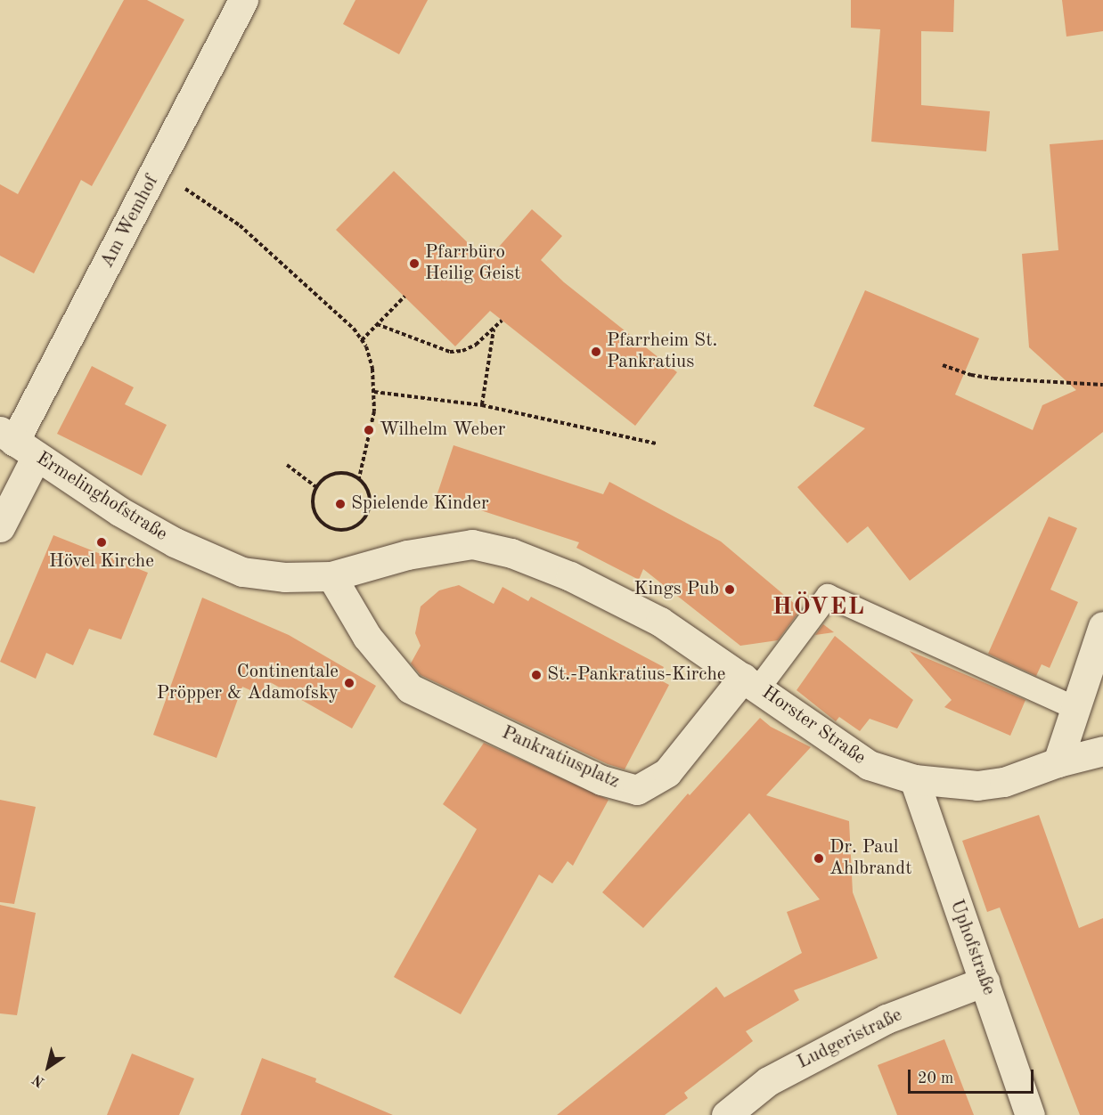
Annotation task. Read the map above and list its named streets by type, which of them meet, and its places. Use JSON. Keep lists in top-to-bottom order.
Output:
{
  "streets": {
    "street": [
      "Am Wemhof",
      "Ermelinghofstraße",
      "Horster Straße",
      "Pankratiusplatz",
      "Uphofstraße",
      "Ludgeristraße"
    ]
  },
  "crossings": [
    ["Am Wemhof", "Ermelinghofstraße"],
    ["Ermelinghofstraße", "Pankratiusplatz"],
    ["Horster Straße", "Pankratiusplatz"],
    ["Horster Straße", "Uphofstraße"],
    ["Uphofstraße", "Ludgeristraße"]
  ],
  "districts": ["HÖVEL"],
  "places": [
    "Pfarrbüro Heilig Geist",
    "Pfarrheim St. Pankratius",
    "Wilhelm Weber",
    "Spielende Kinder",
    "Hövel Kirche",
    "Kings Pub",
    "St.-Pankratius-Kirche",
    "Continentale Pröpper & Adamofsky",
    "Dr. Paul Ahlbrandt"
  ],
  "scale_bar": "20 m",
  "north": "bottom left"
}
